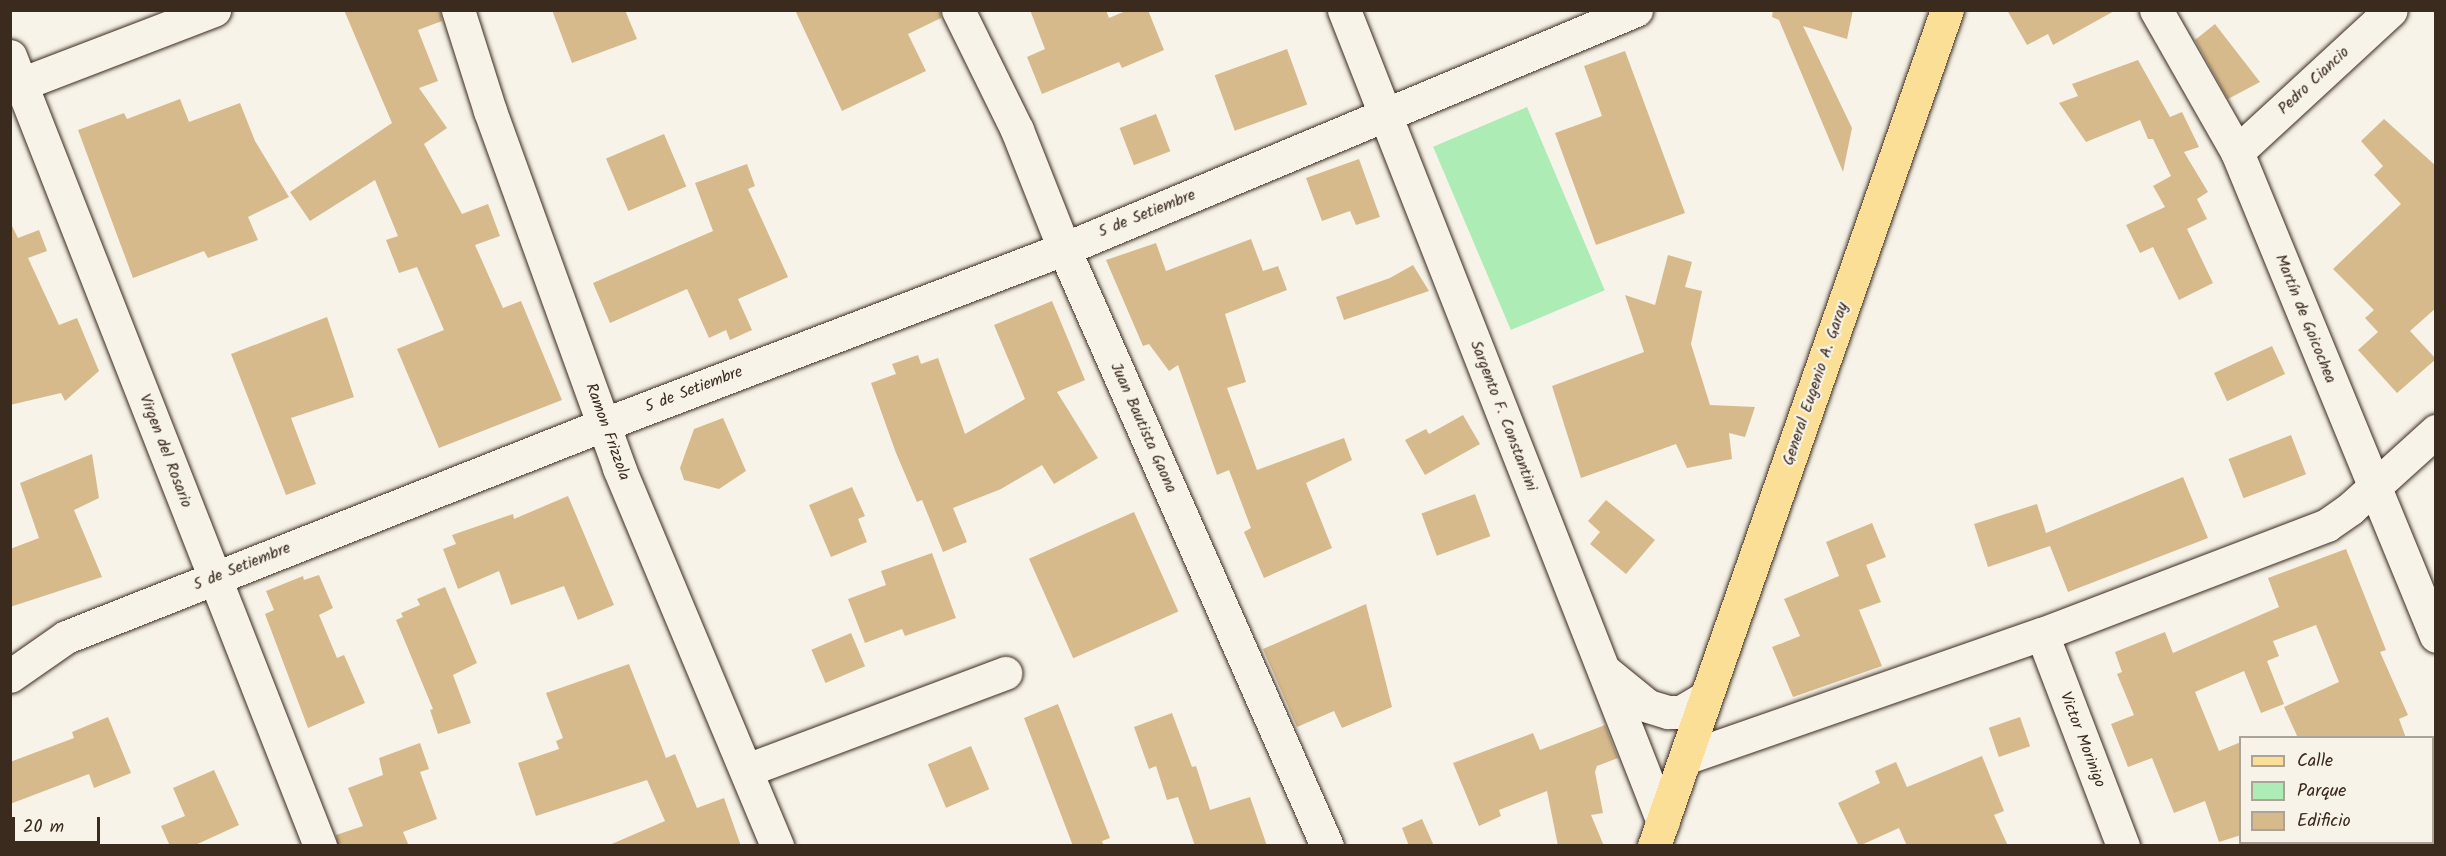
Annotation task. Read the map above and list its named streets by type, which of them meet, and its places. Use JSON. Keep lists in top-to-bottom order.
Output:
{
  "streets": {
    "main road": ["General Eugenio A. Garay"],
    "street": [
      "Pedro Ciancio",
      "5 de Setiembre",
      "Martín de Goicochea",
      "Sargento F. Constantini",
      "Juan Bautista Gaona",
      "Ramon Frizzola",
      "Virgen del Rosario",
      "Victor Morinigo"
    ]
  },
  "crossings": [
    ["Pedro Ciancio", "Martín de Goicochea"],
    ["5 de Setiembre", "Sargento F. Constantini"],
    ["5 de Setiembre", "Juan Bautista Gaona"],
    ["5 de Setiembre", "Ramon Frizzola"],
    ["5 de Setiembre", "Virgen del Rosario"],
    ["General Eugenio A. Garay", "Sargento F. Constantini"]
  ],
  "legend": ["Calle", "Parque", "Edificio"],
  "scale_bar": "20 m"
}
